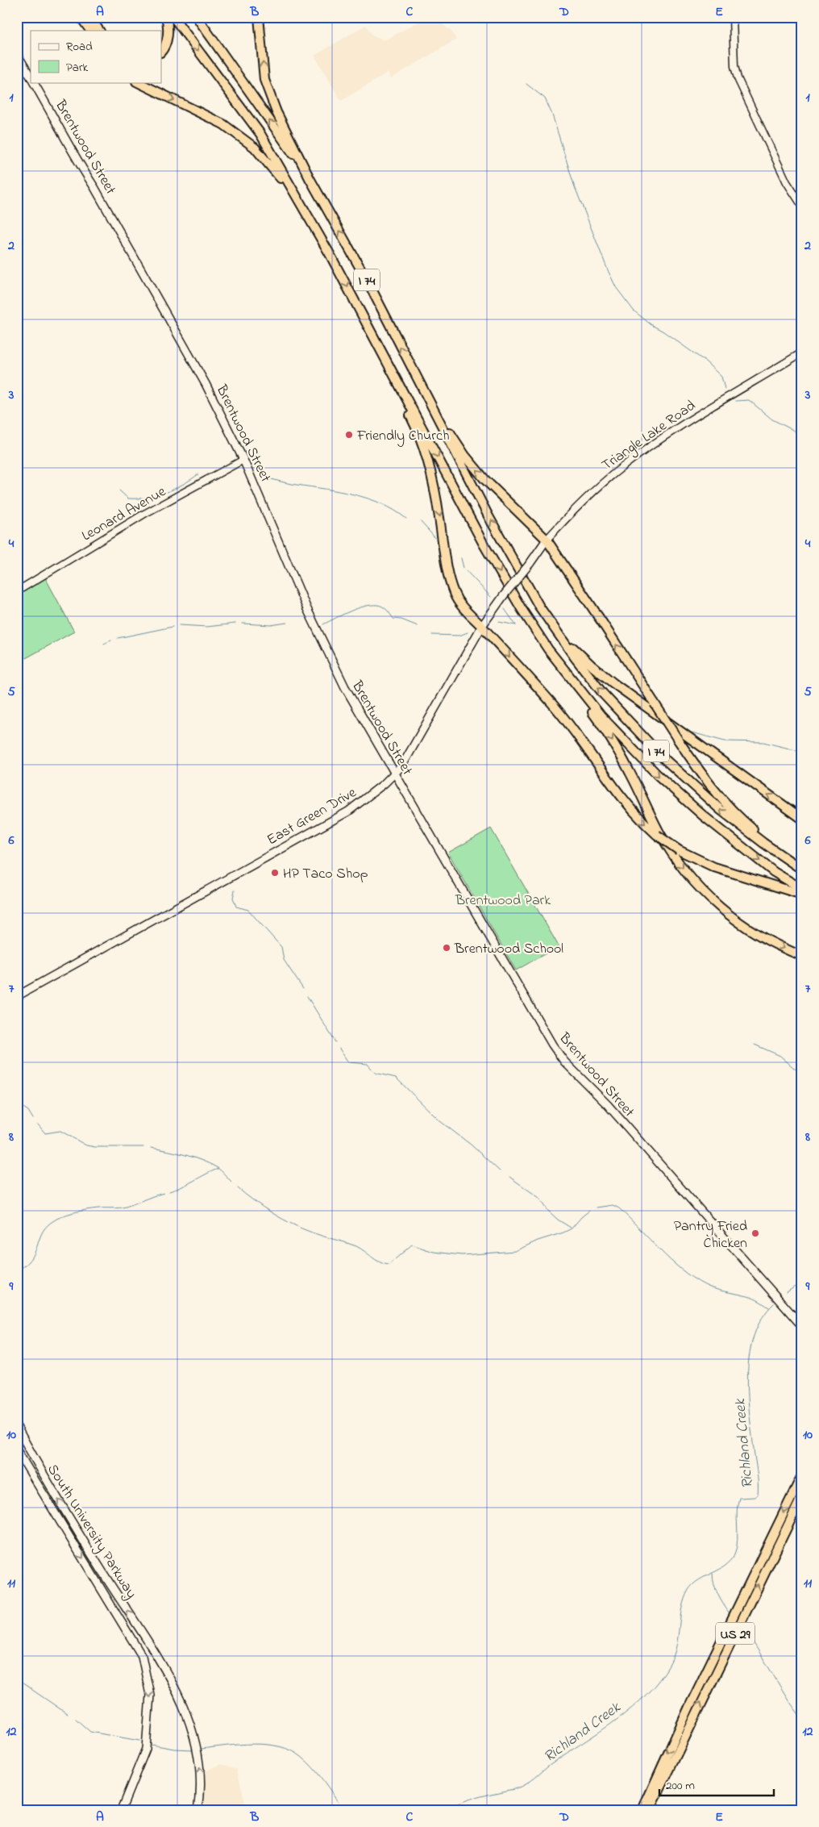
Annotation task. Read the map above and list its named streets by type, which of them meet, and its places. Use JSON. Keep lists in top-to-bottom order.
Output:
{
  "streets": {
    "highway": ["I 74", "US 29"],
    "main road": [
      "Brentwood Street",
      "Triangle Lake Road",
      "East Green Drive",
      "South University Parkway"
    ],
    "street": ["Leonard Avenue"]
  },
  "crossings": [
    ["Brentwood Street", "Leonard Avenue"],
    ["Brentwood Street", "East Green Drive"],
    ["Triangle Lake Road", "East Green Drive"]
  ],
  "water": ["Richland Creek"],
  "parks": ["Brentwood Park"],
  "places": [
    "Friendly Church",
    "HP Taco Shop",
    "Brentwood School",
    "Pantry Fried Chicken"
  ],
  "legend": ["Road", "Park"],
  "scale_bar": "200 m",
  "grid": {
    "columns": [
      "A",
      "B",
      "C",
      "D",
      "E"
    ],
    "rows": [
      "1",
      "2",
      "3",
      "4",
      "5",
      "6",
      "7",
      "8",
      "9",
      "10",
      "11",
      "12"
    ]
  }
}
